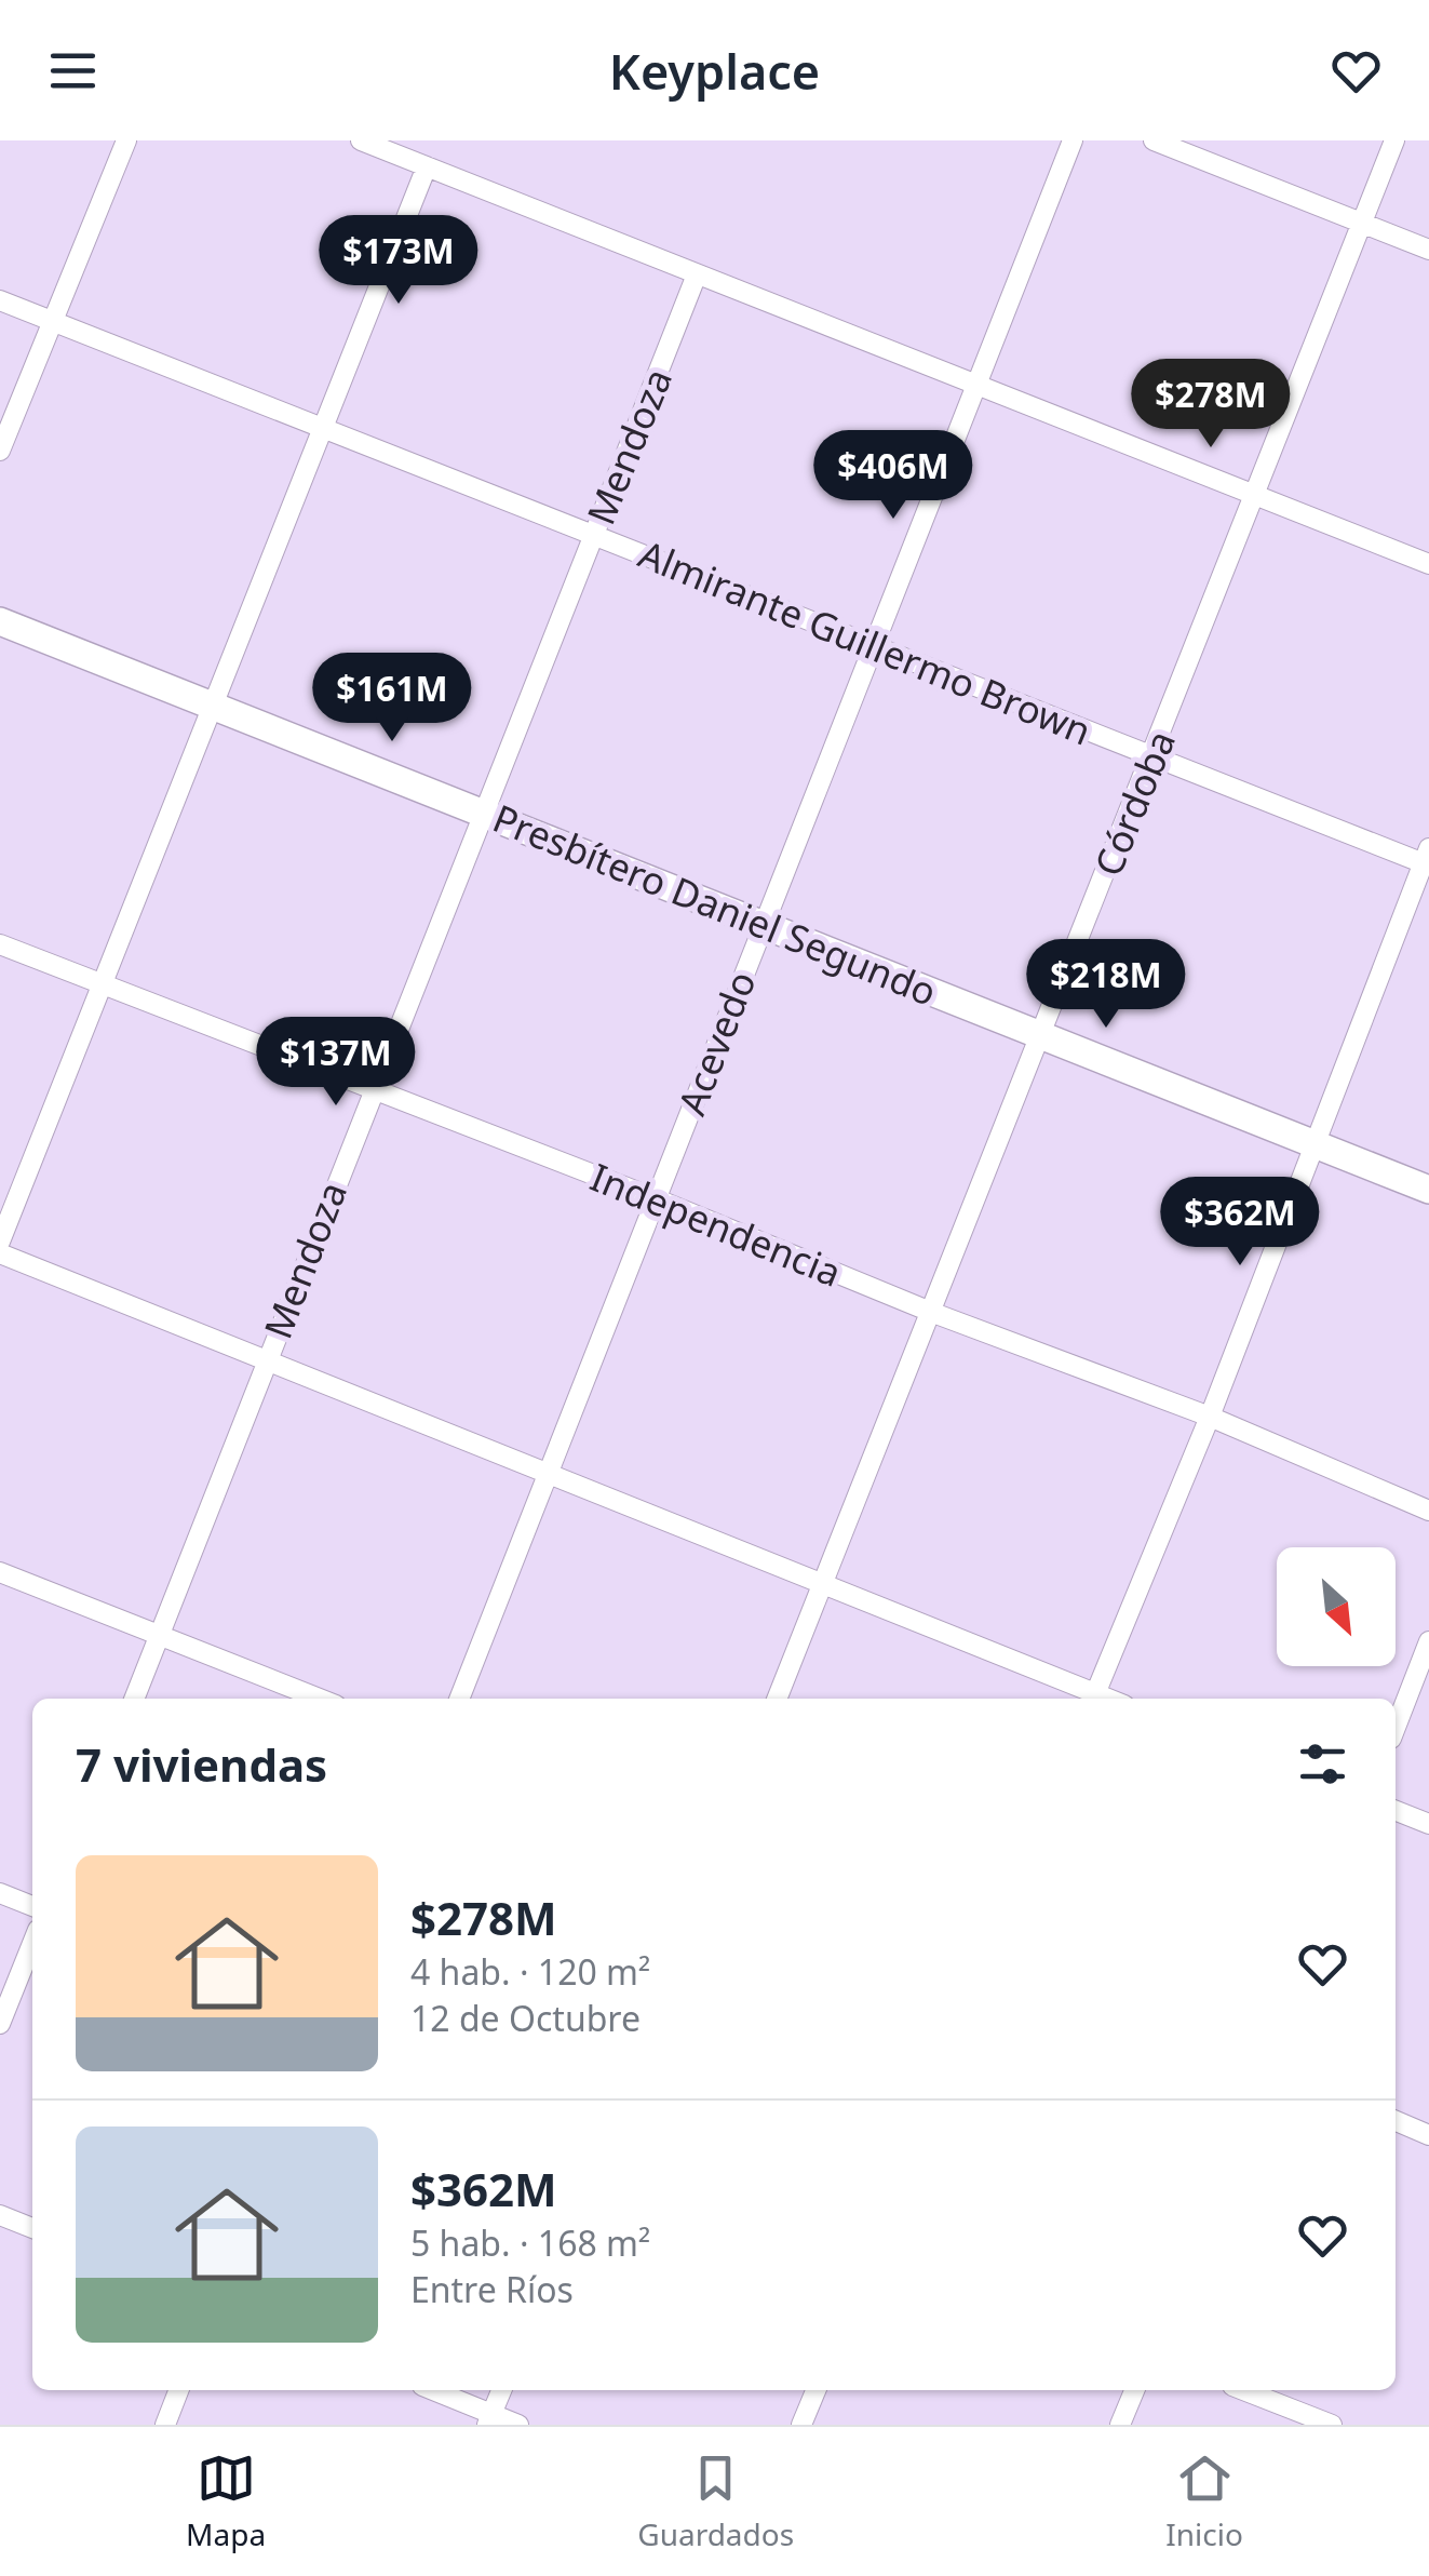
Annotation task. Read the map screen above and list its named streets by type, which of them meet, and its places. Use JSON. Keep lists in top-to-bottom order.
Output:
{
  "streets": {
    "main road": ["Presbítero Daniel Segundo"],
    "street": [
      "Mendoza",
      "Almirante Guillermo Brown",
      "Córdoba",
      "Acevedo",
      "Independencia"
    ]
  },
  "crossings": [
    ["Mendoza", "Almirante Guillermo Brown"],
    ["Mendoza", "Presbítero Daniel Segundo"],
    ["Mendoza", "Independencia"],
    ["Almirante Guillermo Brown", "Córdoba"],
    ["Almirante Guillermo Brown", "Acevedo"],
    ["Córdoba", "Presbítero Daniel Segundo"],
    ["Córdoba", "Independencia"],
    ["Presbítero Daniel Segundo", "Acevedo"],
    ["Acevedo", "Independencia"]
  ],
  "north": "bottom right",
  "page": {
    "header": "Keyplace",
    "price": [
      "$173M",
      "$278M",
      "$406M",
      "$161M",
      "$218M",
      "$137M",
      "$362M"
    ],
    "heading": "7 viviendas",
    "list": [
      {
        "name": "$278M",
        "note": "4 hab. · 120 m² · 12 de Octubre"
      },
      {
        "name": "$362M",
        "note": "5 hab. · 168 m² · Entre Ríos"
      }
    ],
    "tabs": ["Mapa", "Guardados", "Inicio"]
  }
}
